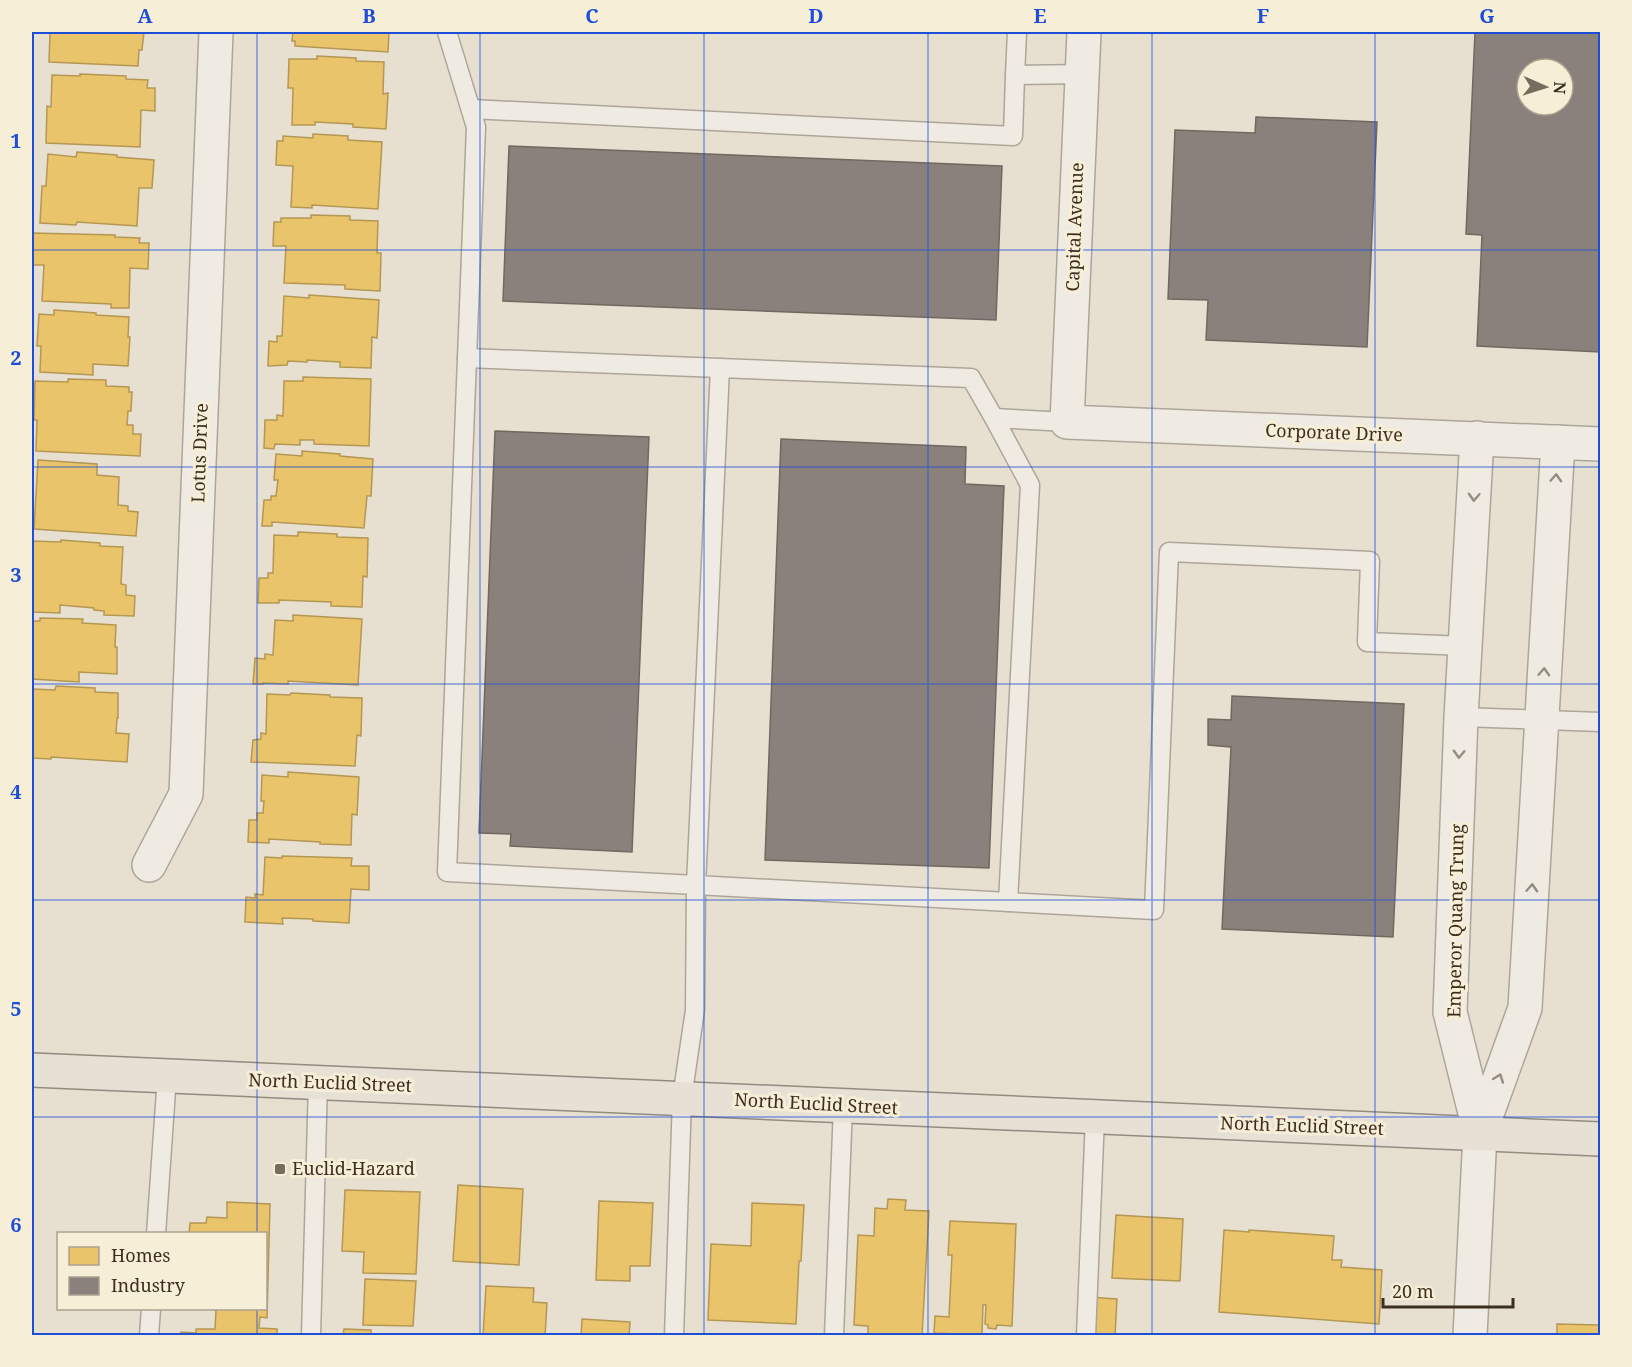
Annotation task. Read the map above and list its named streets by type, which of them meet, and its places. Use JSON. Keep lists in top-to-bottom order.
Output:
{
  "streets": {
    "main road": ["North Euclid Street"],
    "street": [
      "Capital Avenue",
      "Corporate Drive",
      "Lotus Drive",
      "Emperor Quang Trung"
    ]
  },
  "crossings": [
    ["Capital Avenue", "Corporate Drive"],
    ["Corporate Drive", "Emperor Quang Trung"],
    ["Emperor Quang Trung", "North Euclid Street"]
  ],
  "places": {
    "transit": ["Euclid-Hazard"]
  },
  "legend": ["Homes", "Industry"],
  "scale_bar": "20 m",
  "north": "right",
  "grid": {
    "columns": [
      "A",
      "B",
      "C",
      "D",
      "E",
      "F",
      "G"
    ],
    "rows": [
      "1",
      "2",
      "3",
      "4",
      "5",
      "6"
    ]
  }
}
